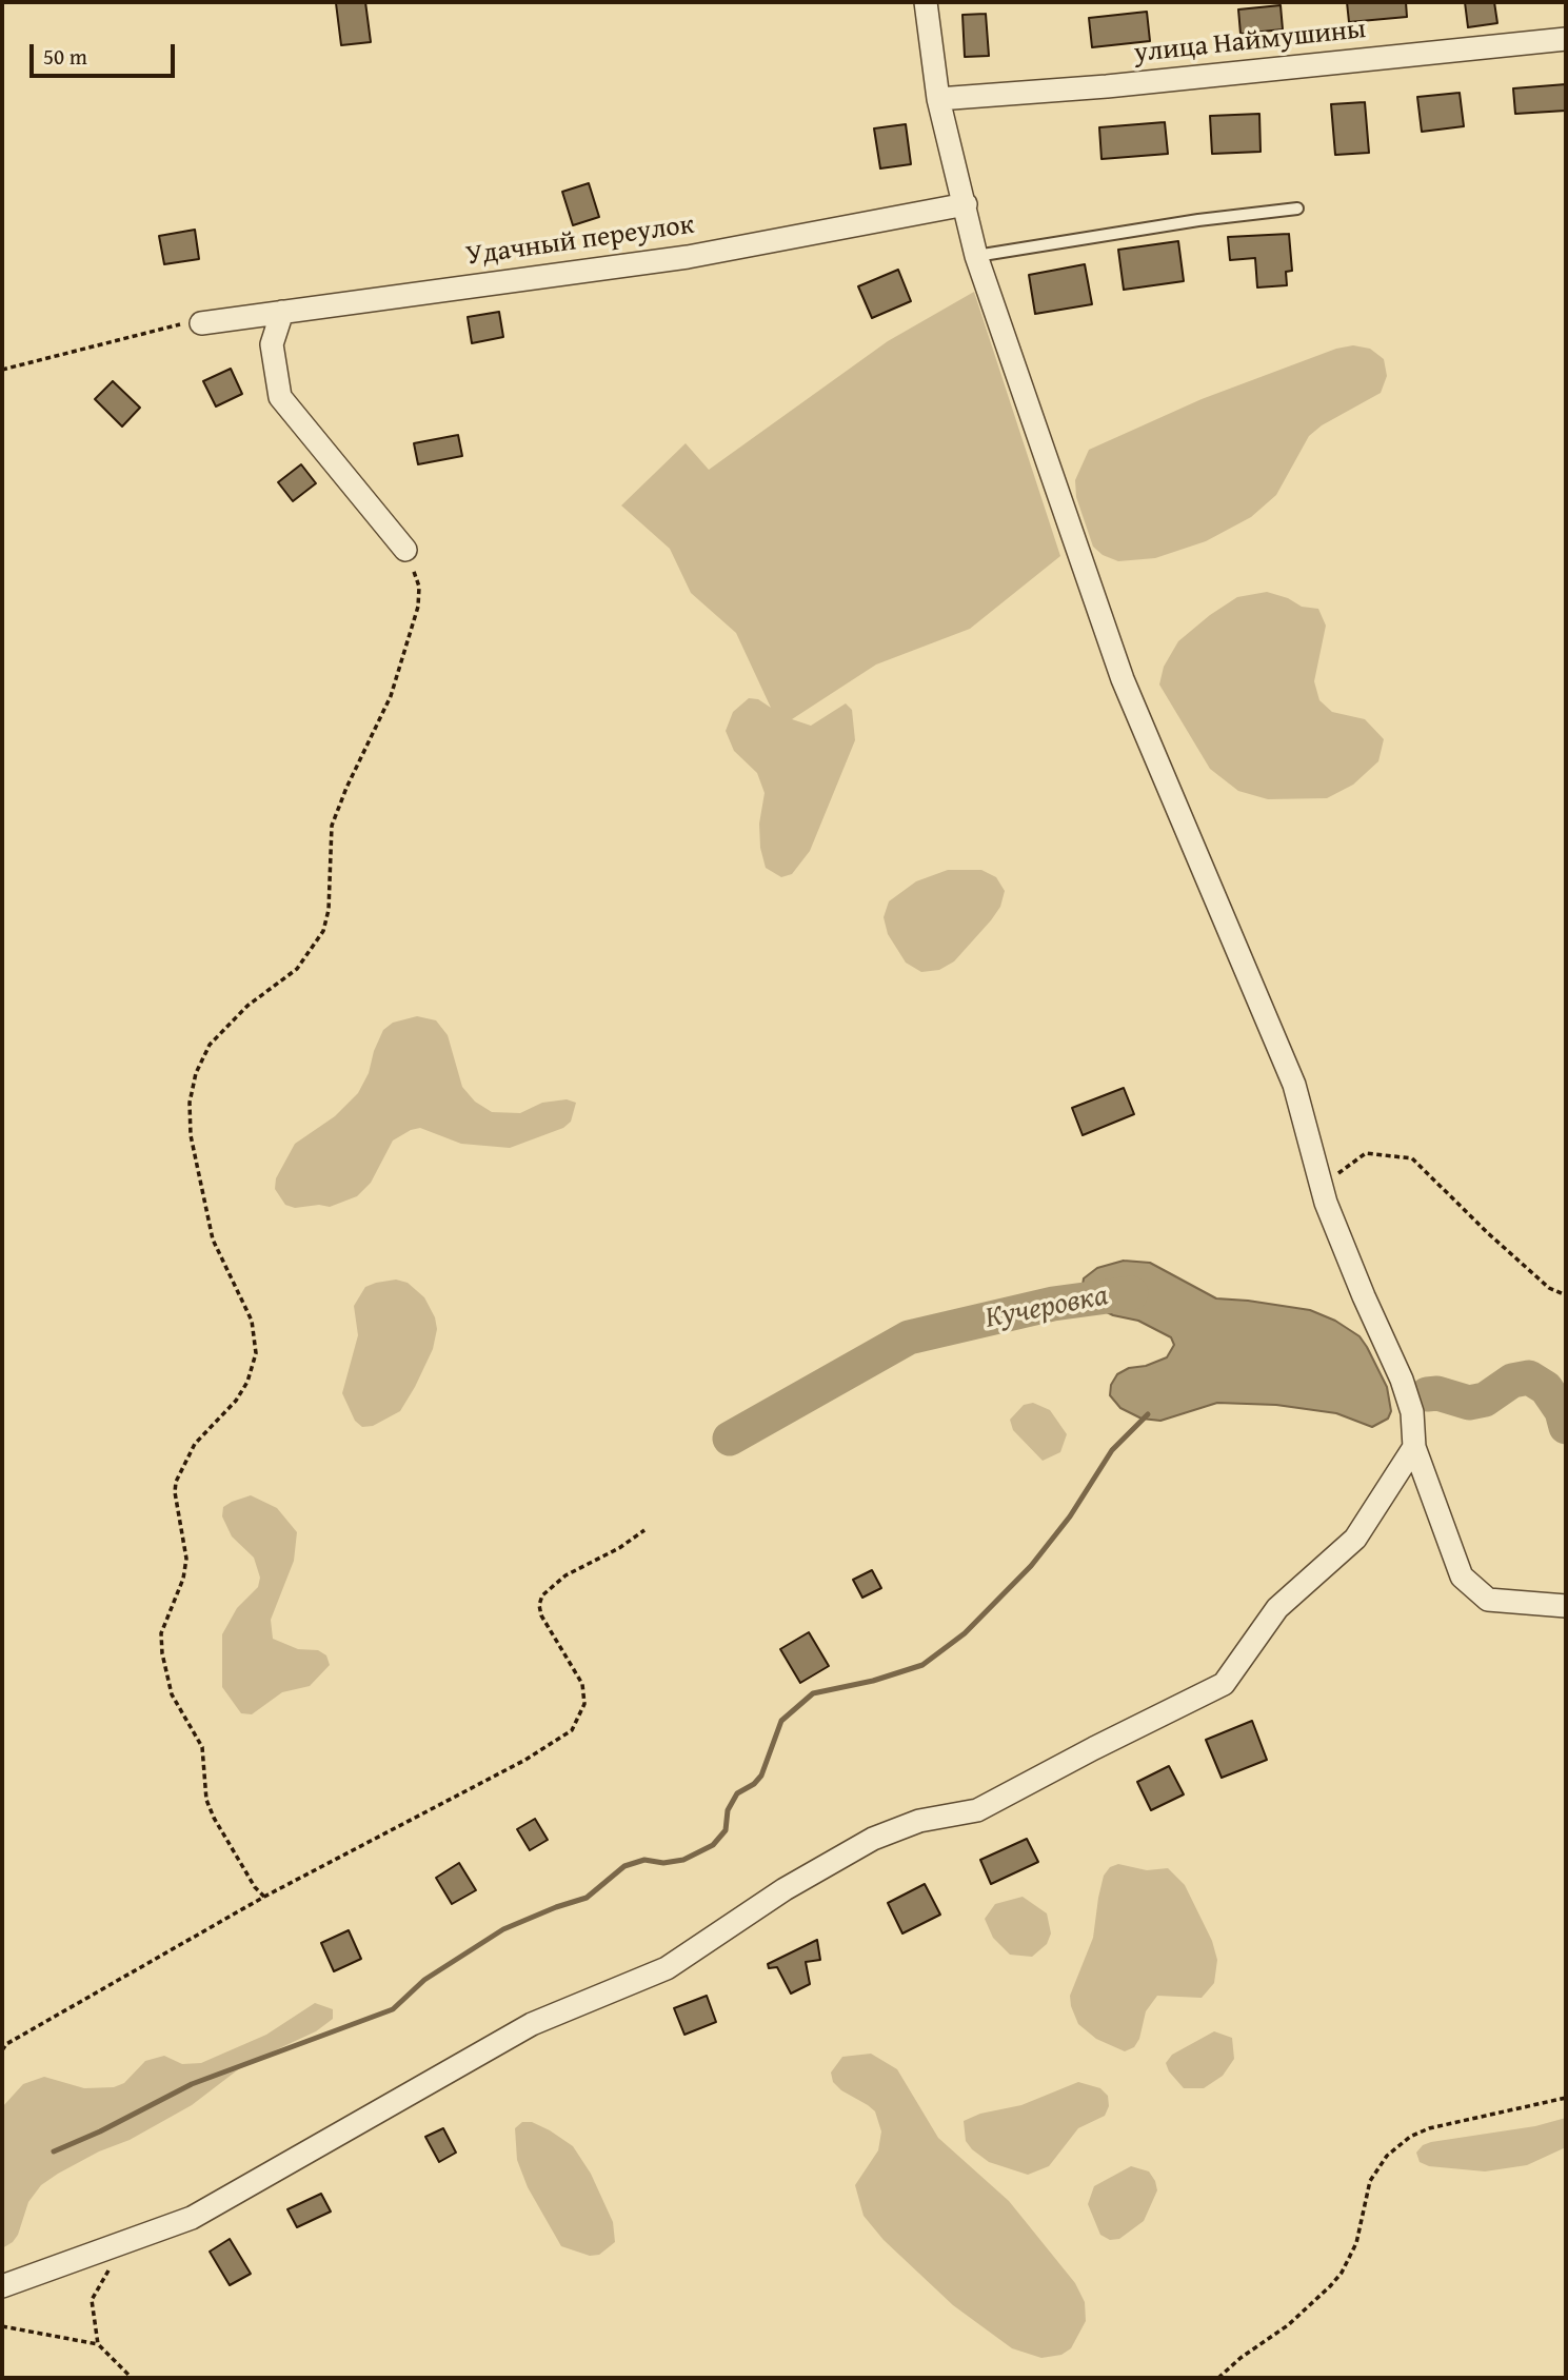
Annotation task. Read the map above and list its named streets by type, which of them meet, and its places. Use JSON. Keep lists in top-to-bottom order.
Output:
{
  "streets": {
    "street": ["улица Наймушины", "Удачный переулок"]
  },
  "water": ["Кучеровка"],
  "scale_bar": "50 m"
}
